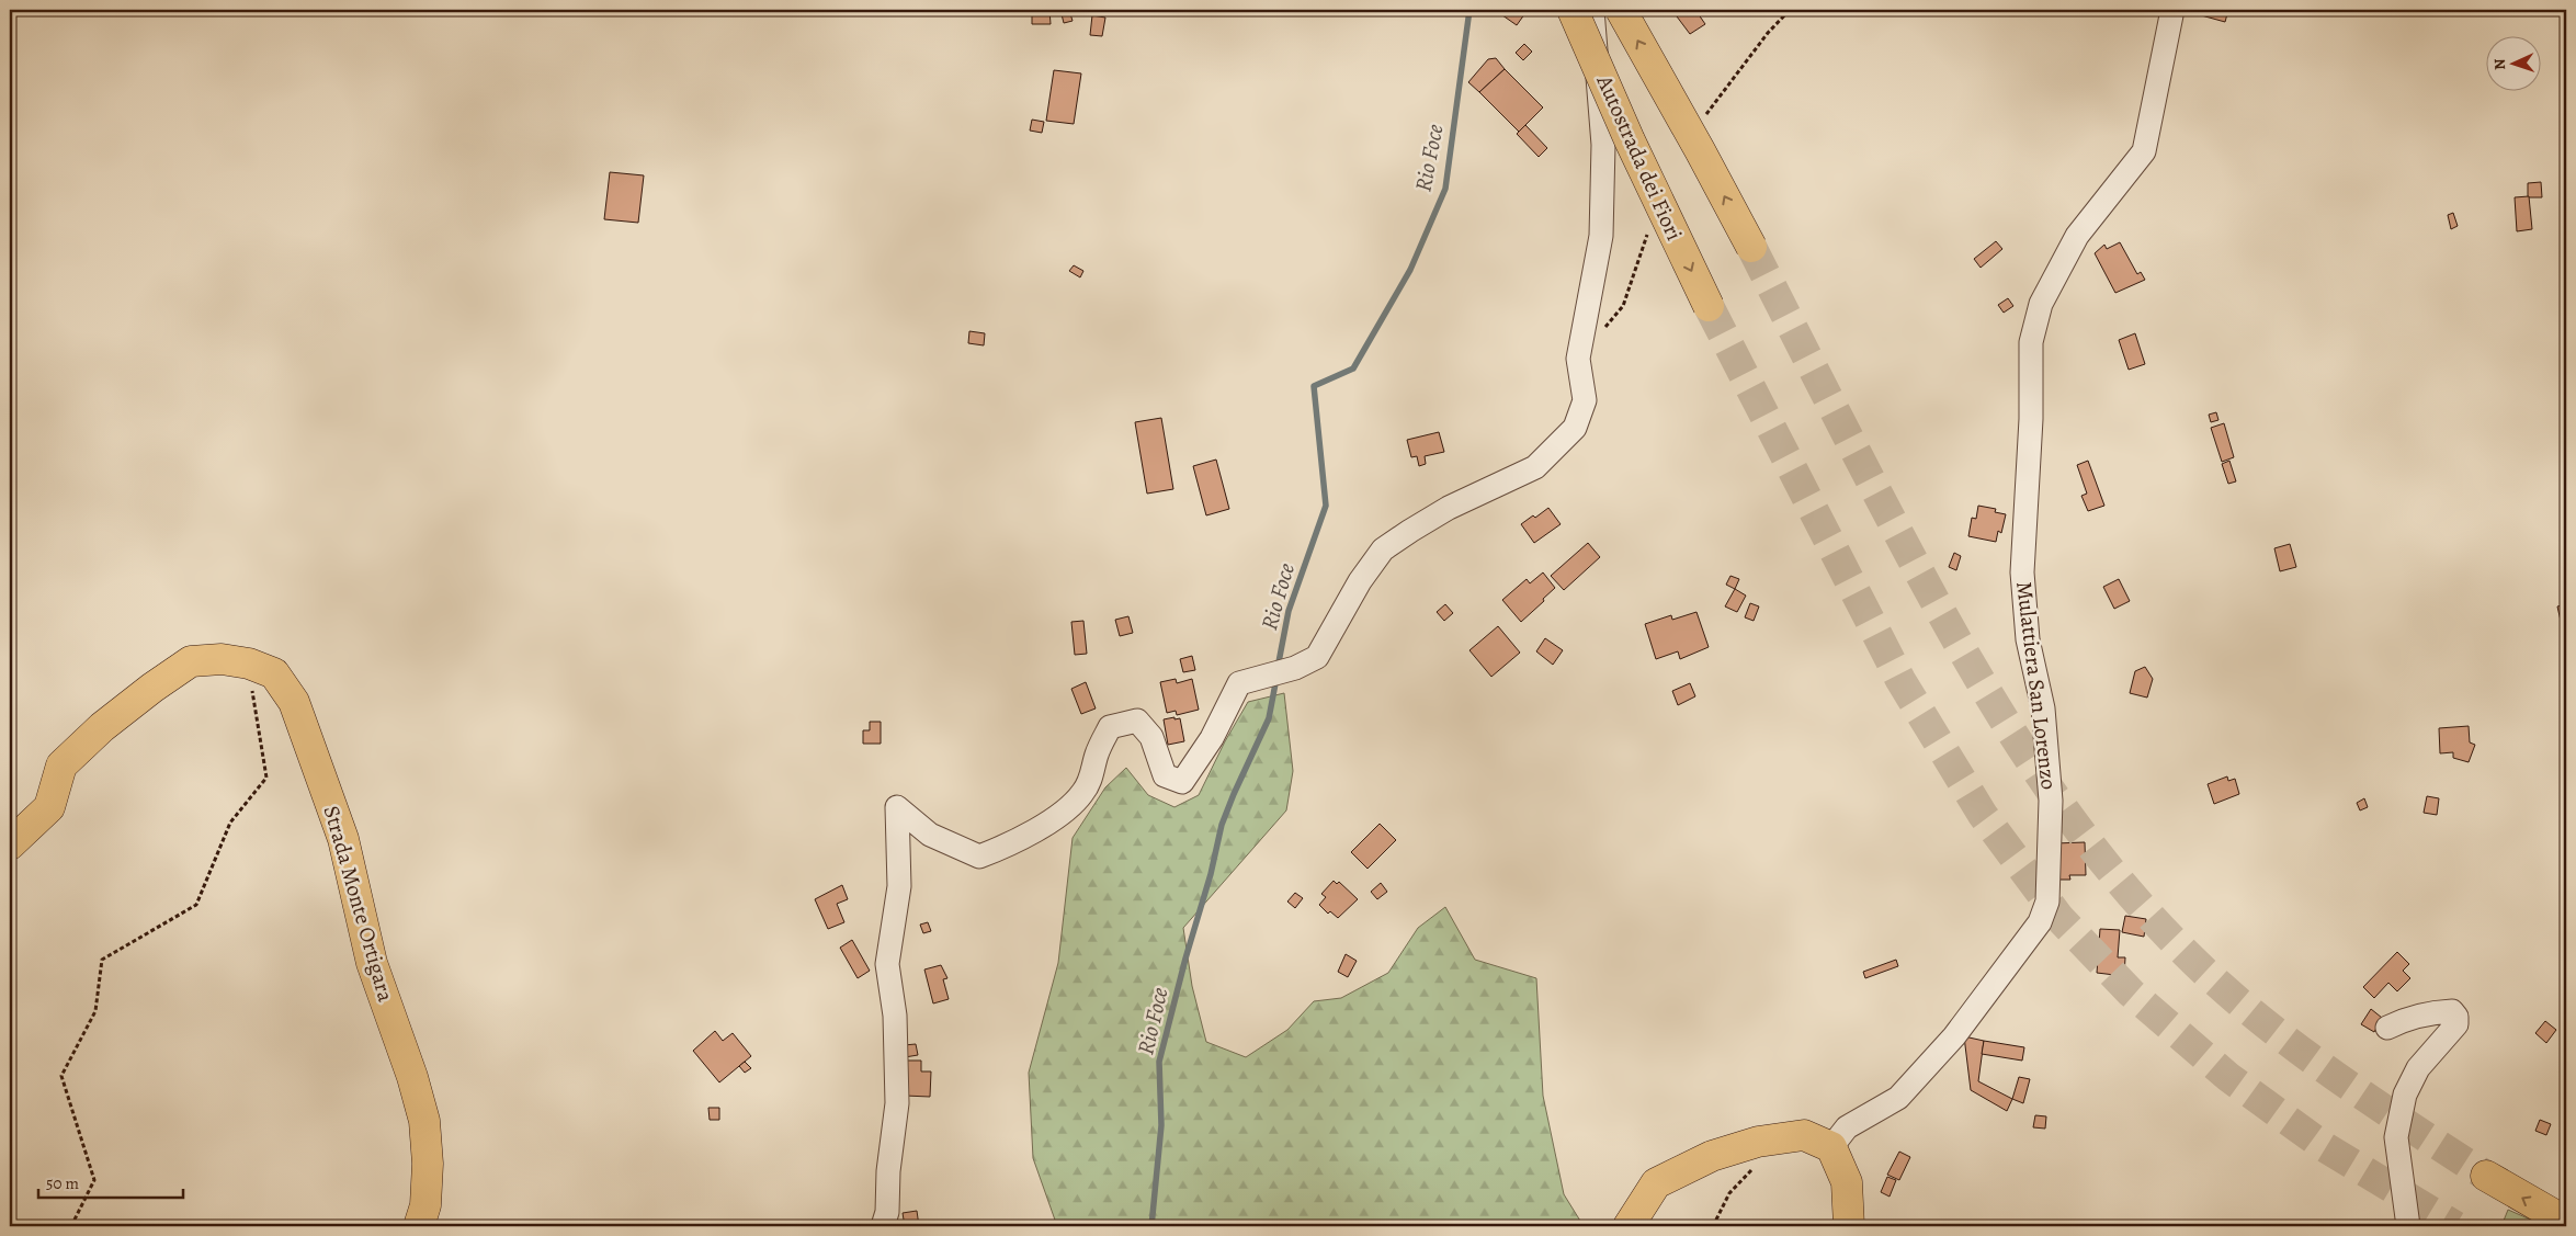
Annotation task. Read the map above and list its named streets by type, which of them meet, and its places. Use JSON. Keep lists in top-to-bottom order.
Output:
{
  "streets": {
    "main road": ["Autostrada dei Fiori", "Strada Monte Ortigara"],
    "street": ["Mulattiera San Lorenzo"]
  },
  "water": ["Rio Foce"],
  "scale_bar": "50 m",
  "north": "left"
}
